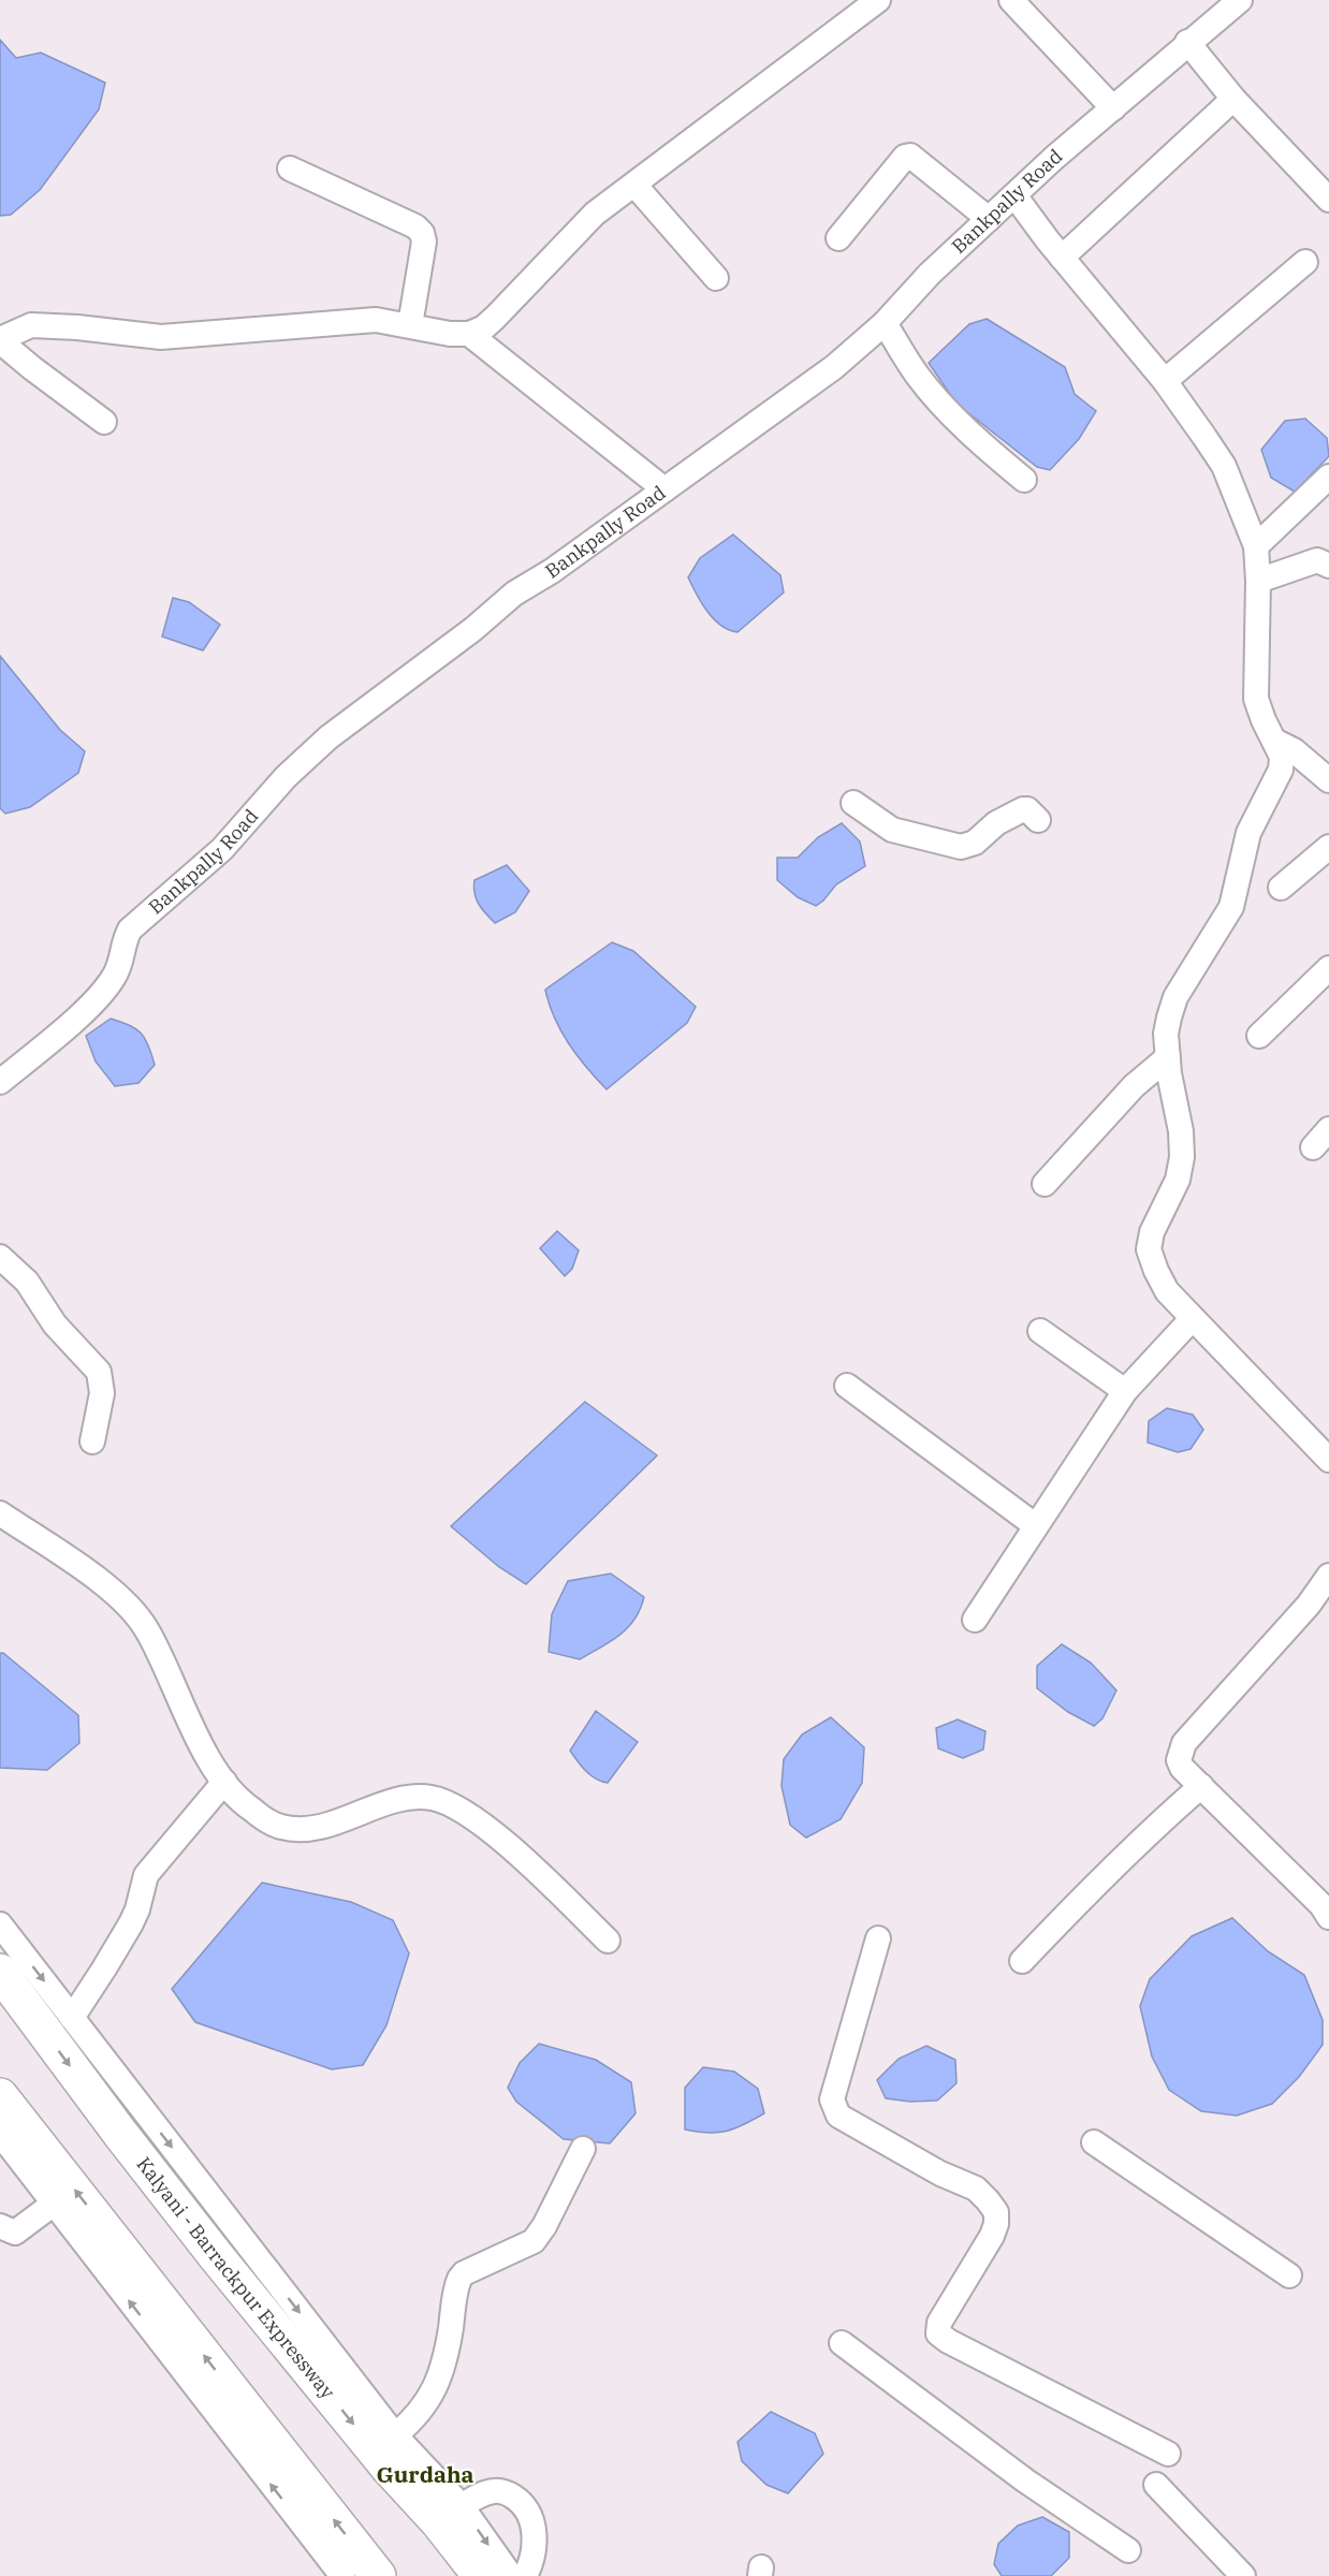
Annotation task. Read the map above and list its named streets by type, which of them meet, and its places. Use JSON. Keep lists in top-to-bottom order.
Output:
{
  "streets": {
    "highway": ["Kalyani - Barrackpur Expressway"],
    "street": ["Bankpally Road"]
  },
  "districts": ["Gurdaha"]
}
